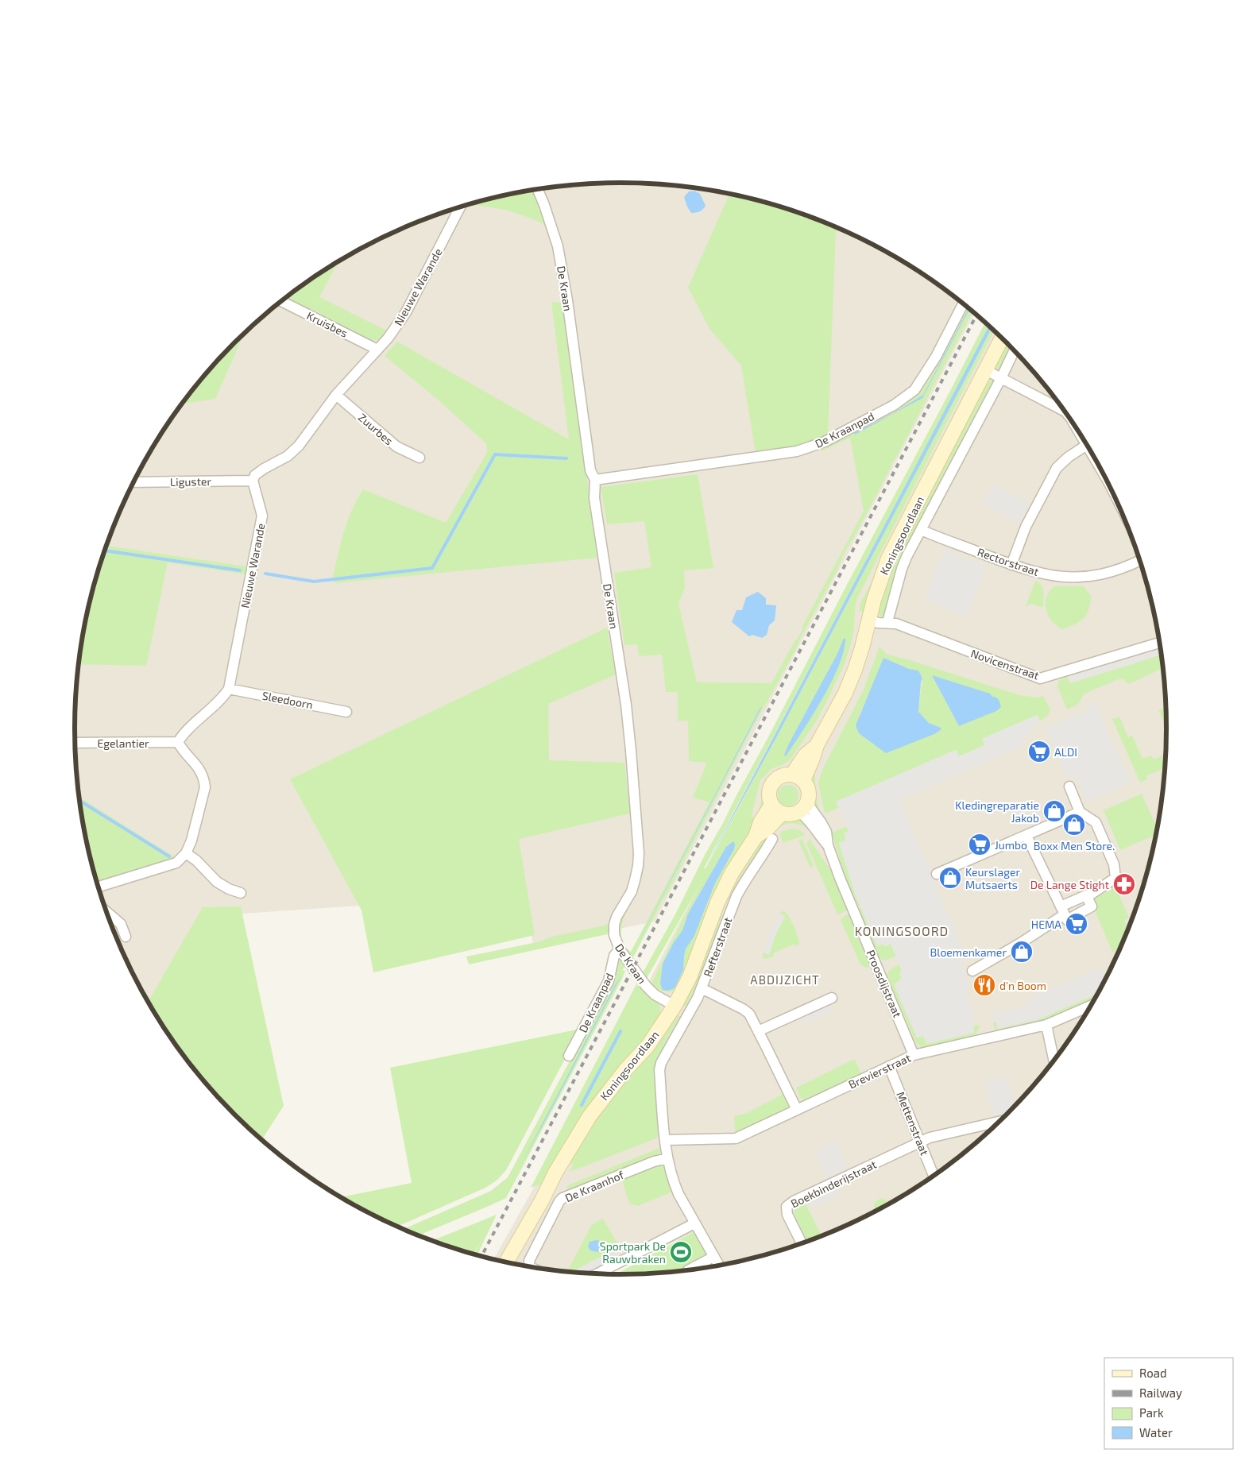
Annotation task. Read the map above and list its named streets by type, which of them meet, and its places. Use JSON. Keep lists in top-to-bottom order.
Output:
{
  "streets": {
    "street": [
      "Nieuwe Warande",
      "De Kraan",
      "Kruisbes",
      "Zuurbes",
      "De Kraanpad",
      "Liguster",
      "Koningsoordlaan",
      "Rectorstraat",
      "Novicenstraat",
      "Sleedoorn",
      "Egelantier",
      "Refterstraat",
      "Proosdijstraat",
      "Brevierstraat",
      "Mettenstraat",
      "Boekbinderijstraat",
      "De Kraanhof"
    ]
  },
  "crossings": [
    ["Nieuwe Warande", "Kruisbes"],
    ["Nieuwe Warande", "Zuurbes"],
    ["Nieuwe Warande", "Liguster"],
    ["Nieuwe Warande", "Sleedoorn"],
    ["Nieuwe Warande", "Egelantier"],
    ["De Kraan", "De Kraanpad"],
    ["De Kraan", "Koningsoordlaan"],
    ["Koningsoordlaan", "Rectorstraat"],
    ["Koningsoordlaan", "Novicenstraat"],
    ["Koningsoordlaan", "Proosdijstraat"],
    ["Refterstraat", "Brevierstraat"],
    ["Proosdijstraat", "Brevierstraat"],
    ["Brevierstraat", "Mettenstraat"],
    ["Mettenstraat", "Boekbinderijstraat"]
  ],
  "districts": ["KONINGSOORD", "ABDIJZICHT"],
  "places": {
    "supermarket": ["ALDI", "Jumbo", "HEMA"],
    "shop": [
      "Kledingreparatie Jakob",
      "Boxx Men Store.",
      "Keurslager Mutsaerts",
      "Bloemenkamer"
    ],
    "pharmacy": ["De Lange Stight"],
    "restaurant": ["d'n Boom"],
    "sports": ["Sportpark De Rauwbraken"]
  },
  "legend": [
    "Road",
    "Railway",
    "Park",
    "Water"
  ]
}
